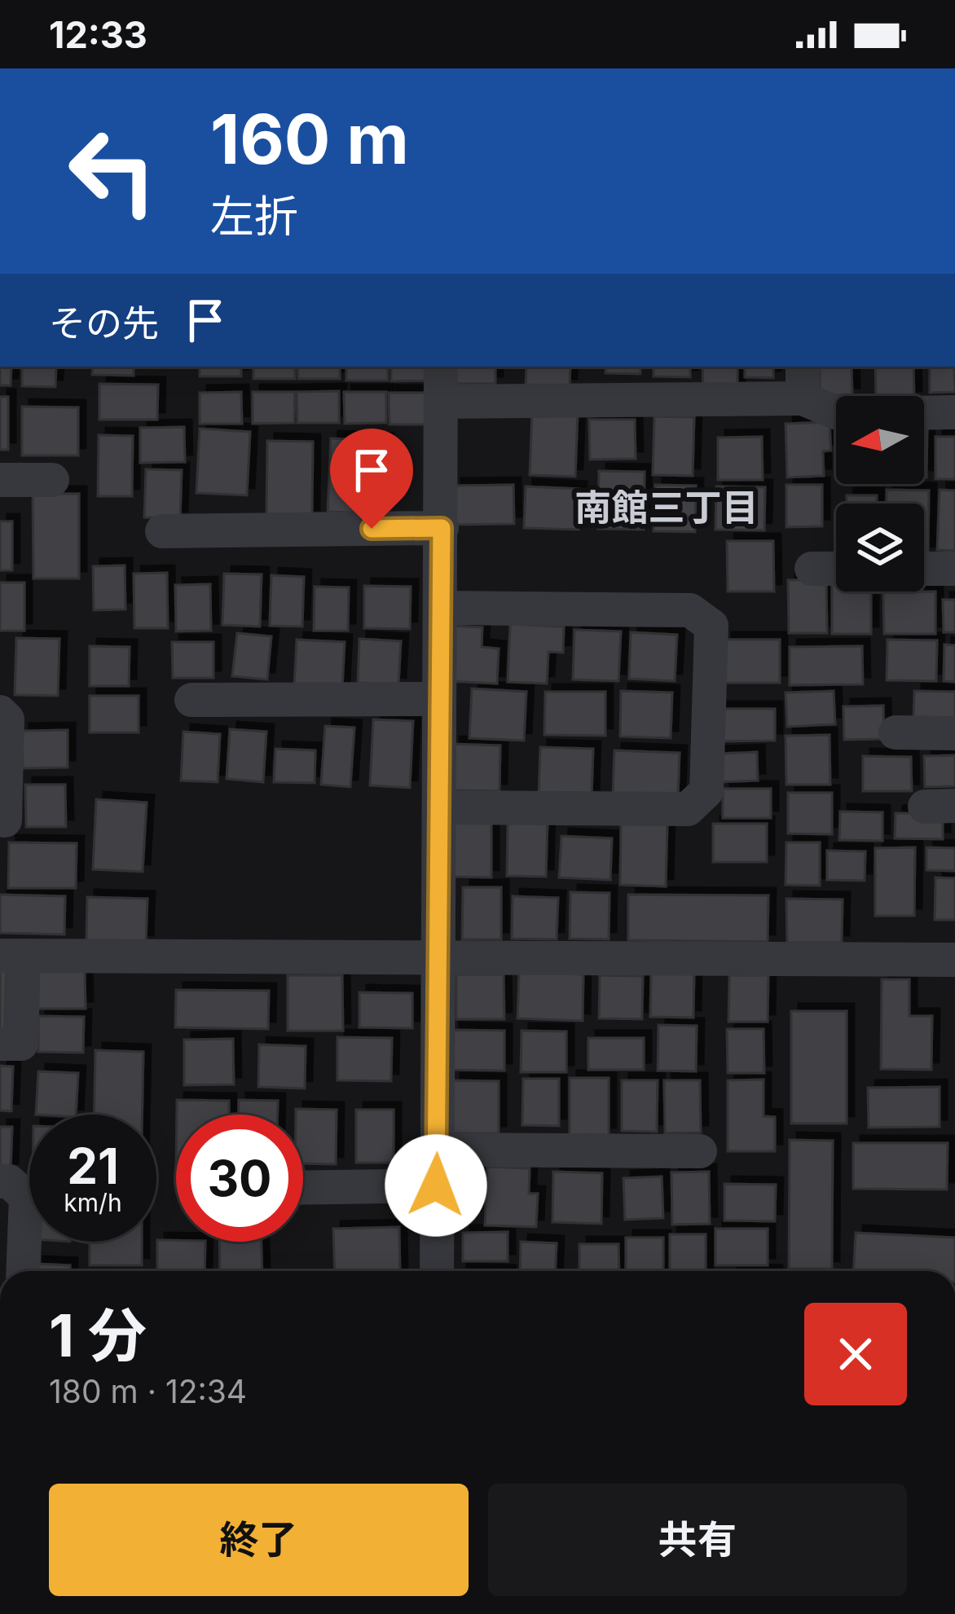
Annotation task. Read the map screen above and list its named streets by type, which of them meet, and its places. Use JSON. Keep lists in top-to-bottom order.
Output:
{
  "districts": ["南館三丁目"],
  "north": "left",
  "page": {
    "status": "12:33",
    "turn": ["160 m", "左折"],
    "then": "その先",
    "speed": "21 km/h",
    "limit": "30",
    "heading": ["1 分", "180 m · 12:34"],
    "buttons": ["終了", "共有"]
  }
}
